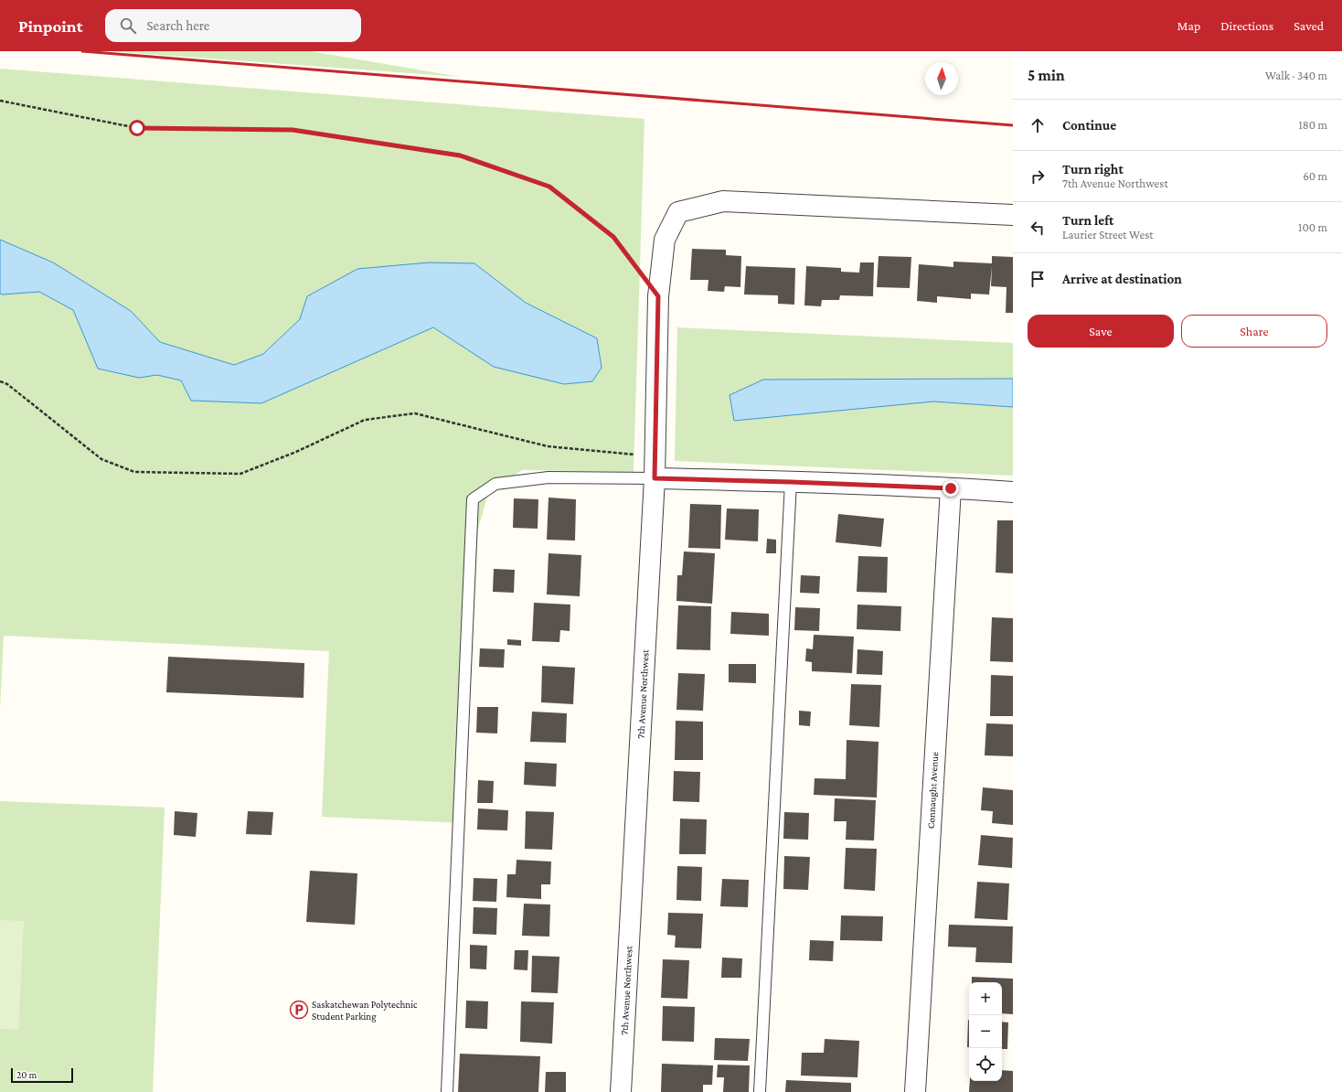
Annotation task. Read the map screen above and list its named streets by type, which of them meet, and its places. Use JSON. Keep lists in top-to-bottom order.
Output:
{
  "streets": {
    "street": ["7th Avenue Northwest", "Connaught Avenue"]
  },
  "places": {
    "parking": ["Saskatchewan Polytechnic Student Parking"]
  },
  "scale_bar": "20 m",
  "north": "top",
  "page": {
    "header": "Pinpoint",
    "search": "Search here",
    "nav": ["Map", "Directions", "Saved"],
    "heading": ["5 min", "Walk · 340 m"],
    "list": [
      ["Continue", "180 m"],
      ["Turn right", "7th Avenue Northwest", "60 m"],
      ["Turn left", "Laurier Street West", "100 m"],
      "Arrive at destination"
    ],
    "buttons": ["Save", "Share"],
    "map_buttons": ["+", "−"],
    "scale": "20 m"
  }
}
